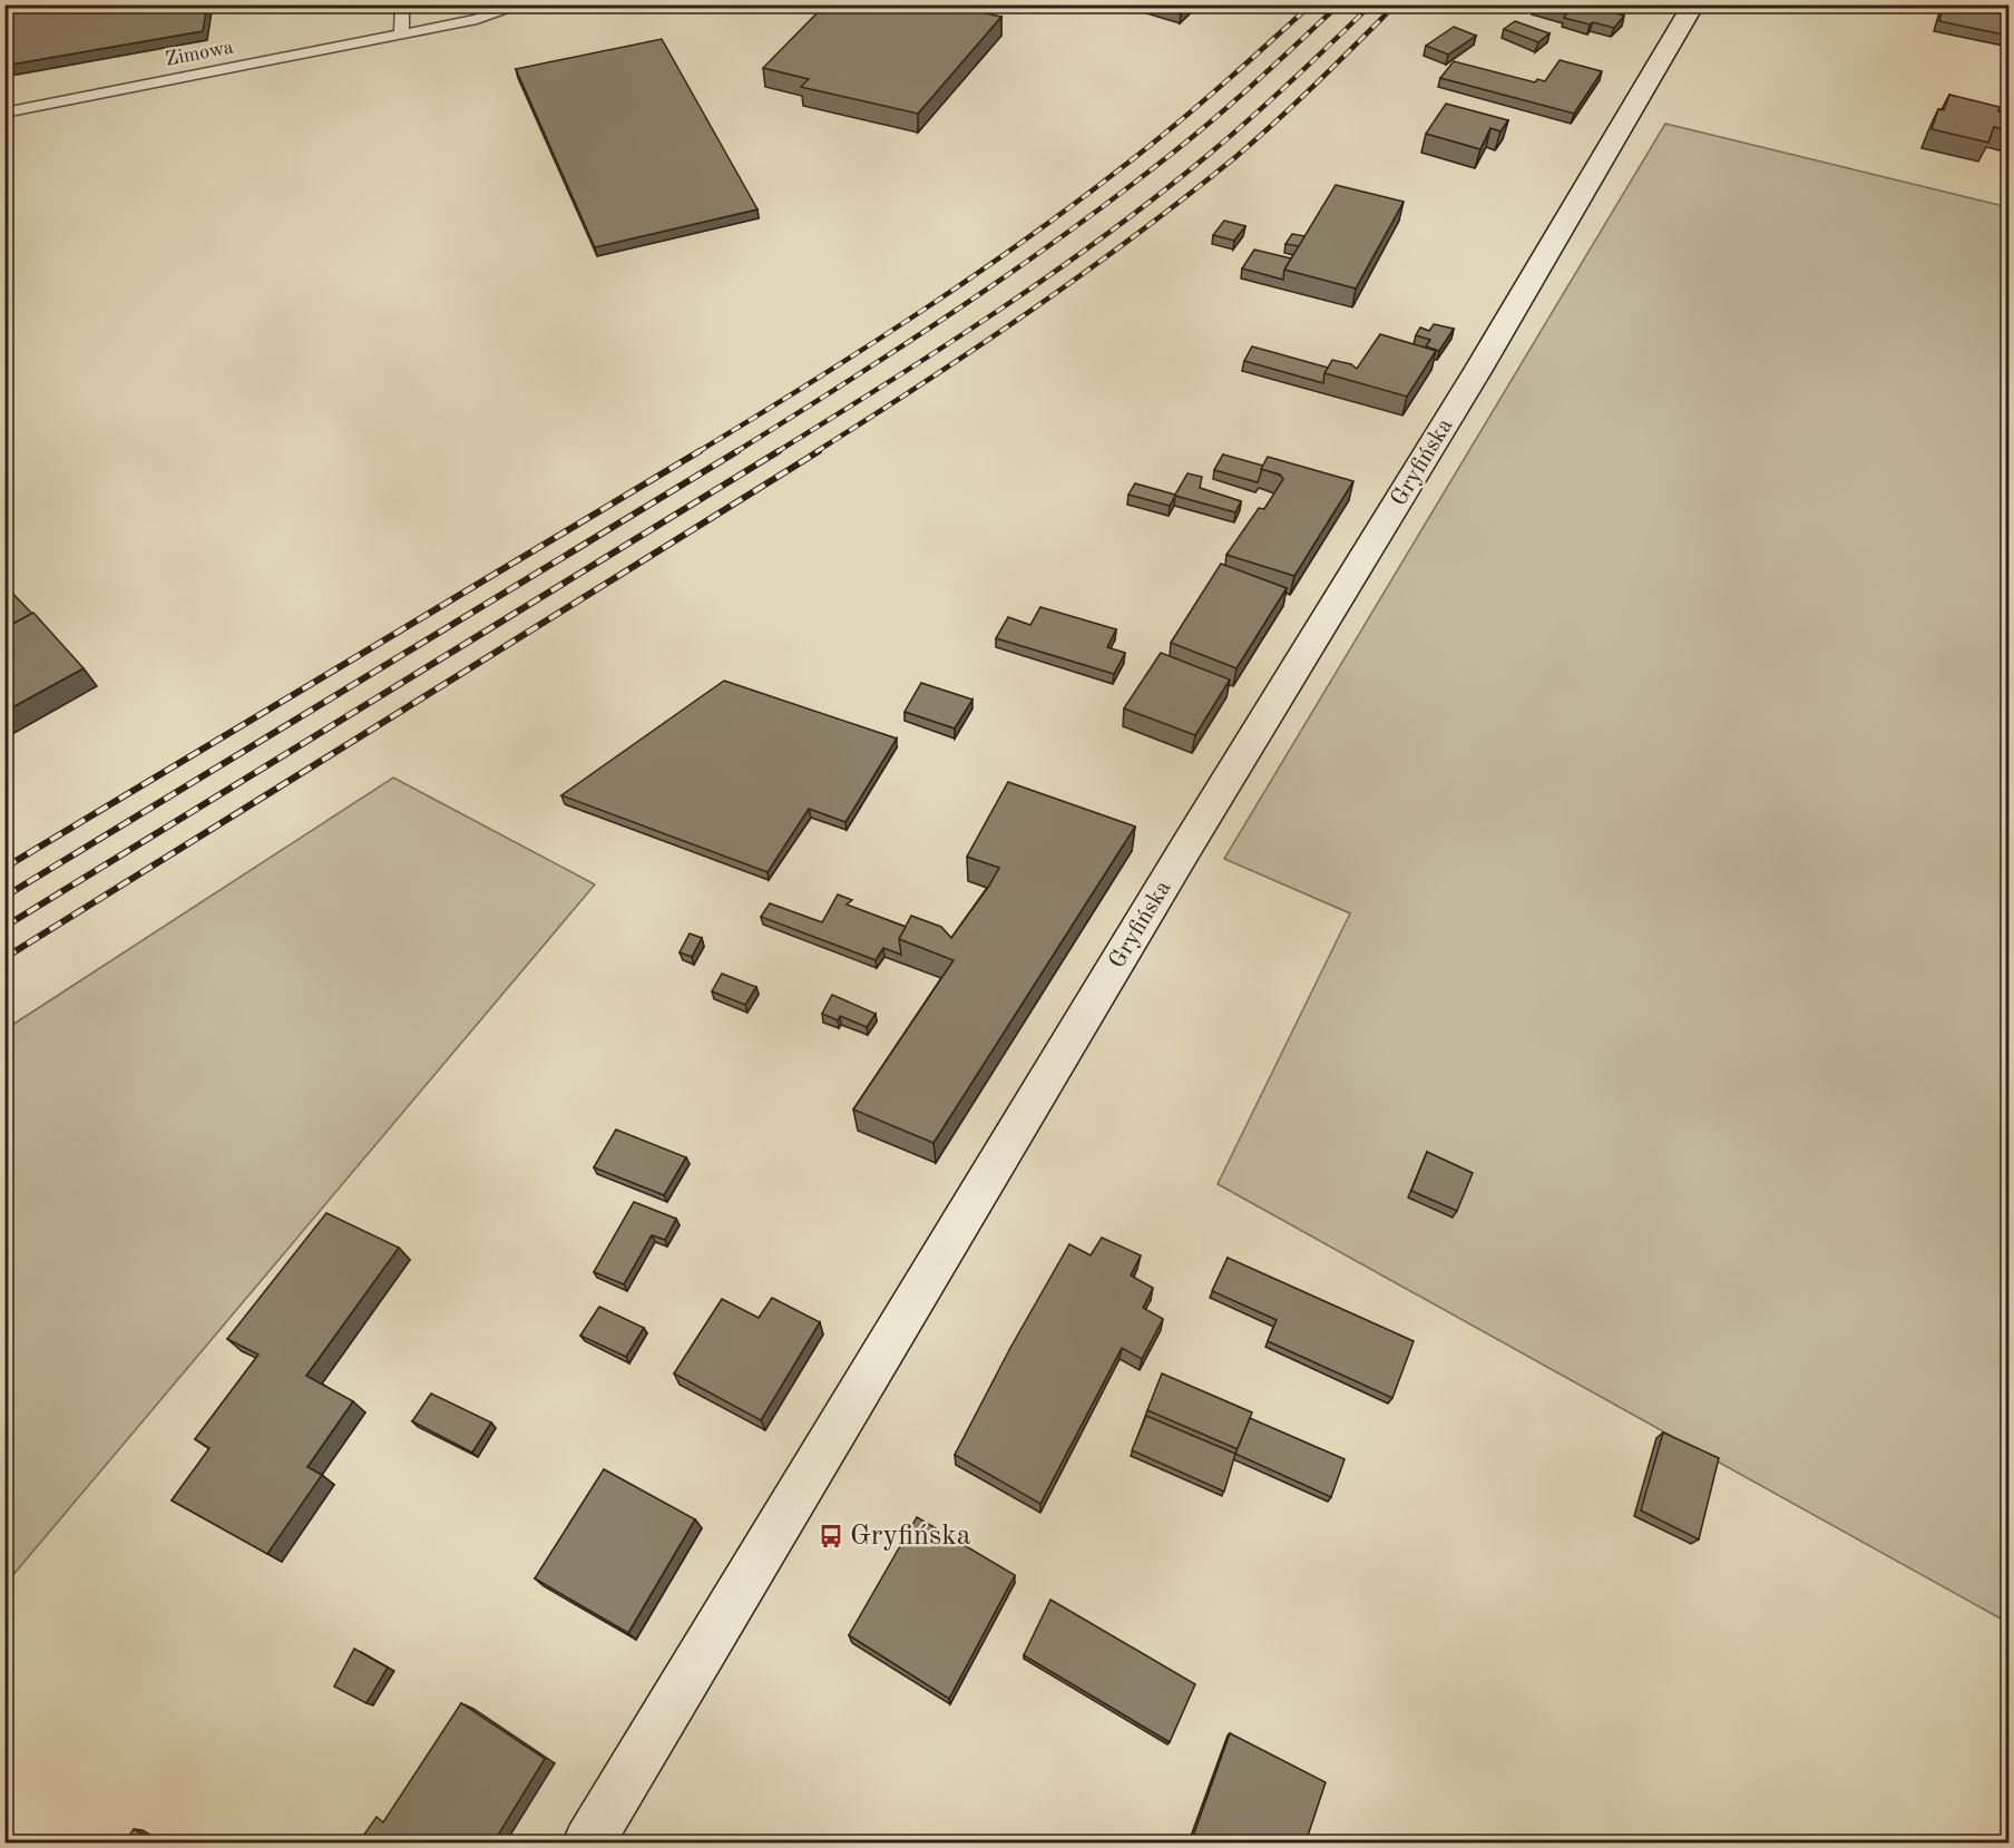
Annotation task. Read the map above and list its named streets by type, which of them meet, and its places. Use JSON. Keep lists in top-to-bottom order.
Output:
{
  "streets": {
    "street": ["Gryfińska"],
    "lane": ["Zimowa"]
  },
  "places": {
    "bus stop": ["Gryfińska"]
  }
}
